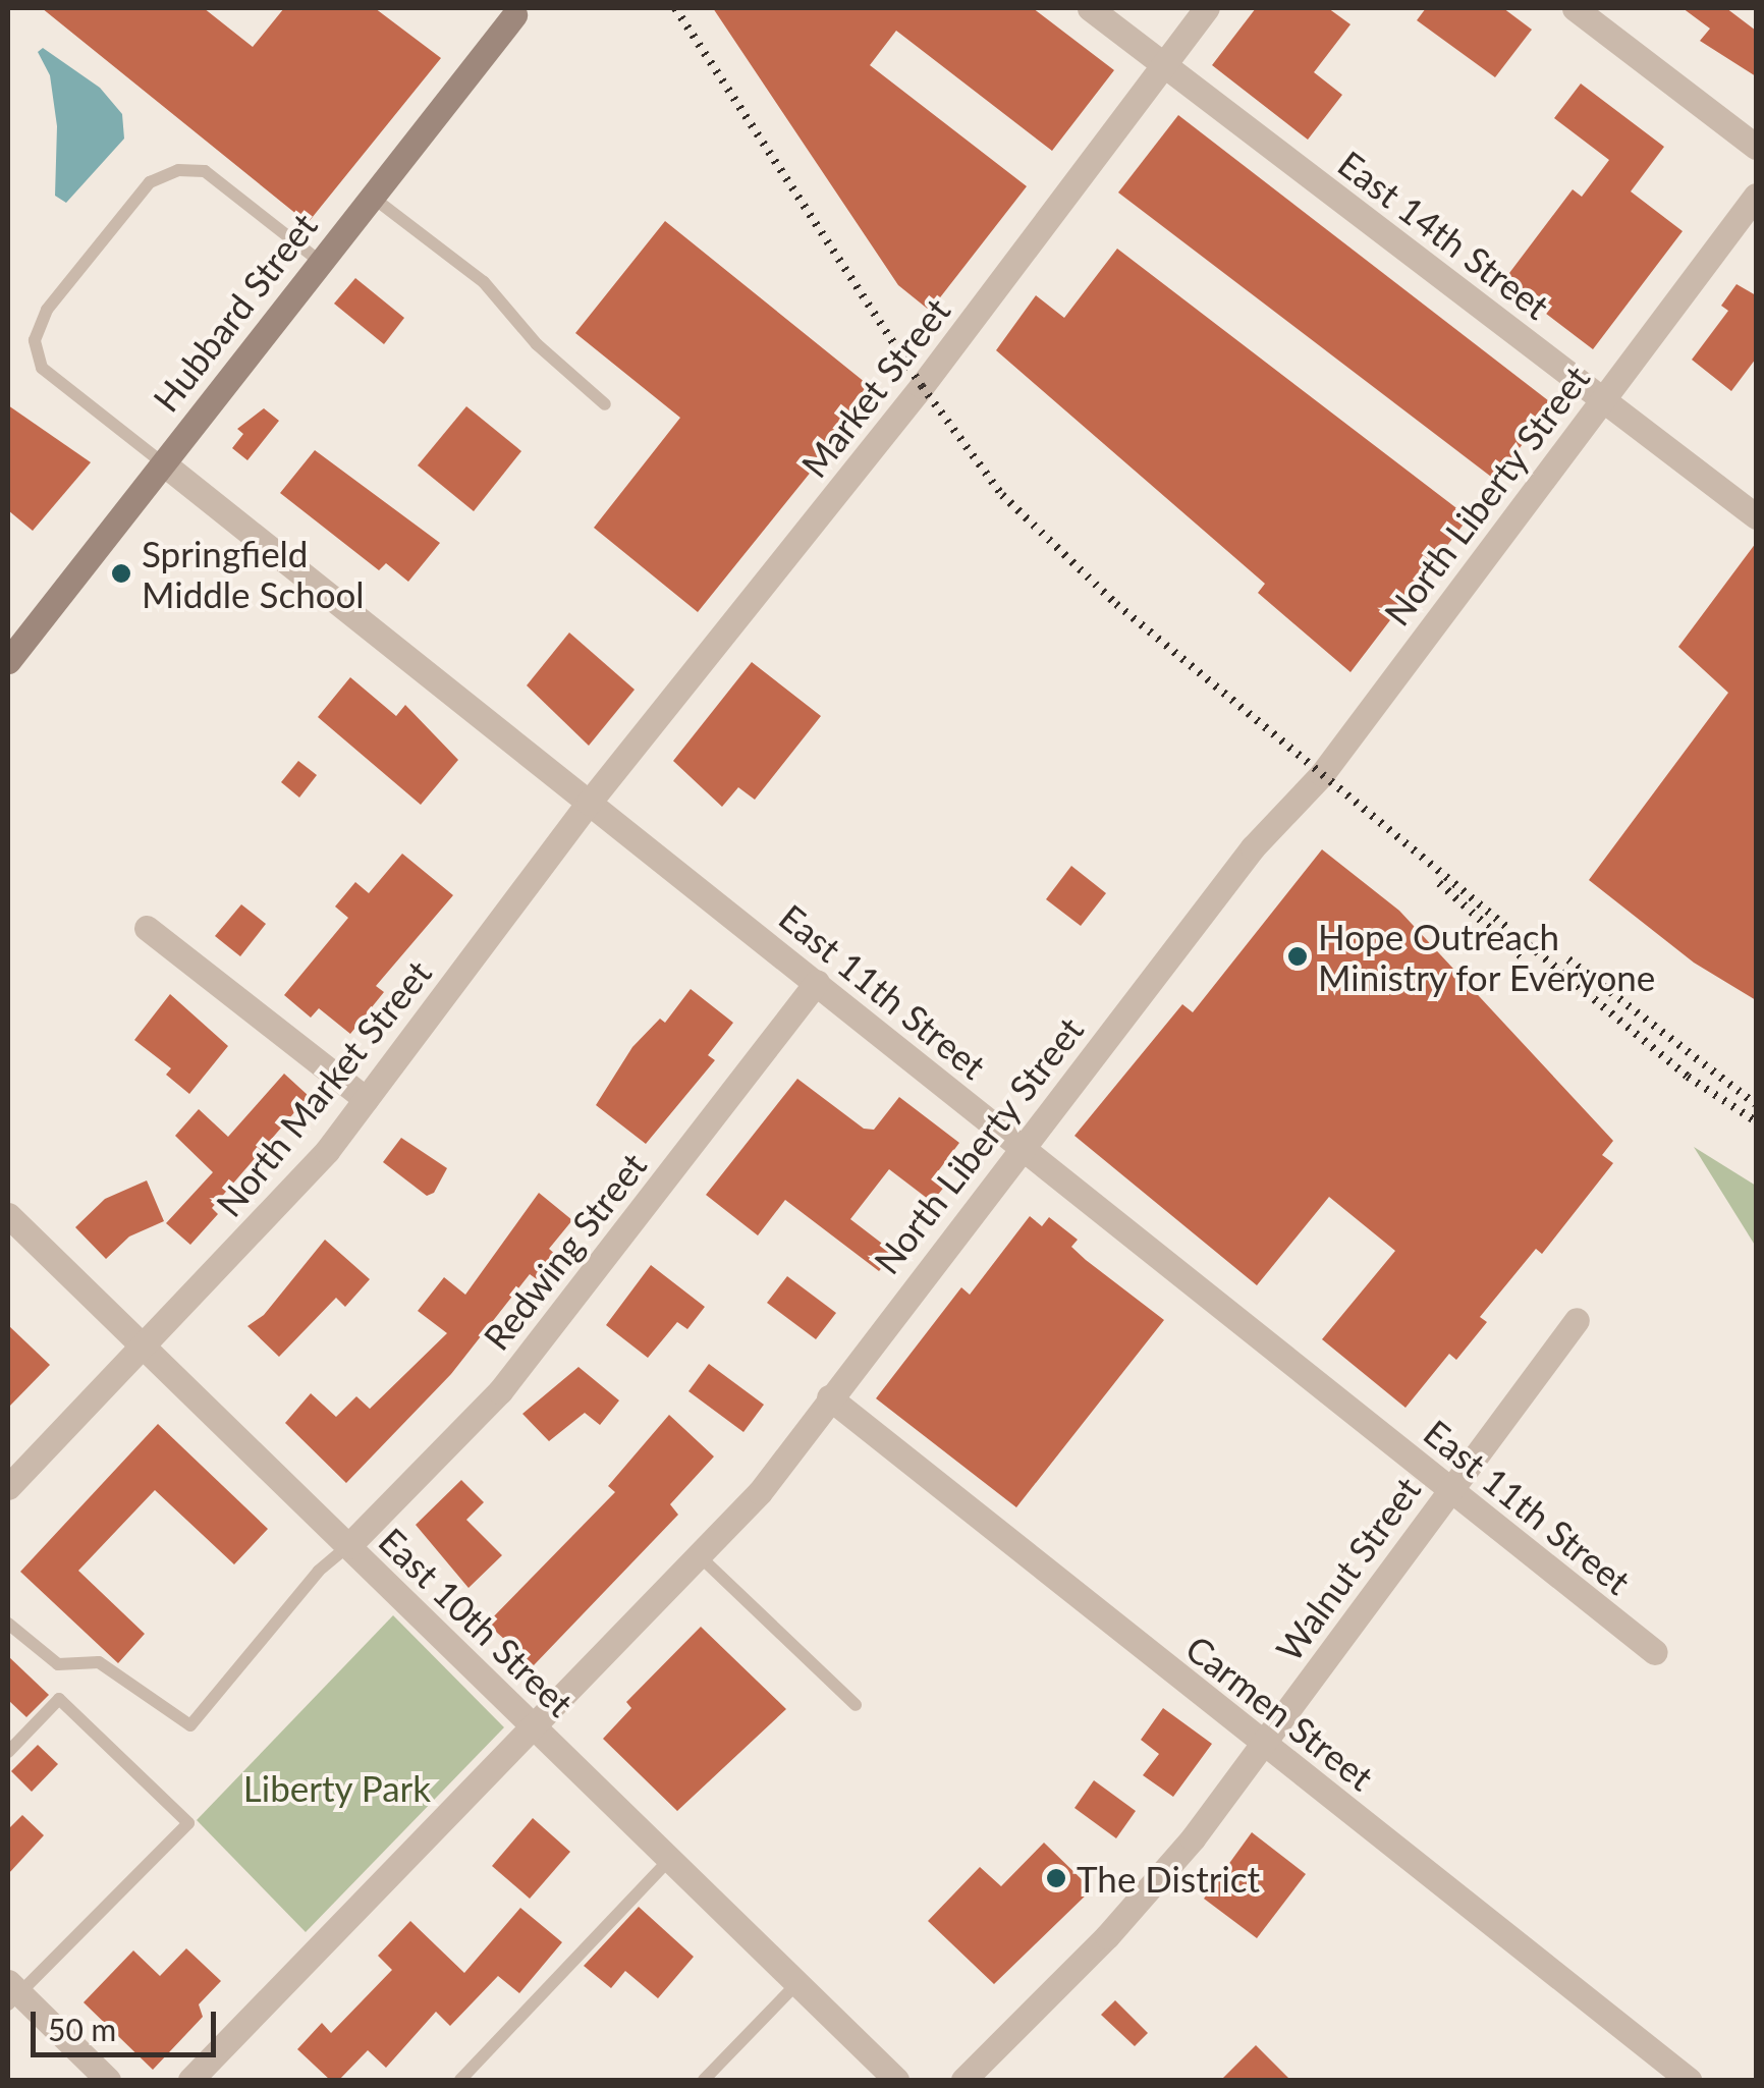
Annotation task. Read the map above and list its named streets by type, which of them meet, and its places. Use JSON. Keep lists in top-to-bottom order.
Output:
{
  "streets": {
    "main road": ["Hubbard Street"],
    "street": [
      "East 14th Street",
      "Market Street",
      "North Liberty Street",
      "East 11th Street",
      "North Market Street",
      "Redwing Street",
      "Walnut Street",
      "East 10th Street",
      "Carmen Street"
    ]
  },
  "crossings": [
    ["East 14th Street", "Market Street"],
    ["East 14th Street", "North Liberty Street"],
    ["Hubbard Street", "East 11th Street"],
    ["Market Street", "East 11th Street"],
    ["Market Street", "North Market Street"],
    ["North Liberty Street", "East 11th Street"],
    ["North Liberty Street", "East 10th Street"],
    ["North Liberty Street", "Carmen Street"],
    ["East 11th Street", "North Market Street"],
    ["East 11th Street", "Redwing Street"],
    ["East 11th Street", "Walnut Street"],
    ["North Market Street", "East 10th Street"],
    ["Redwing Street", "East 10th Street"],
    ["Walnut Street", "Carmen Street"]
  ],
  "parks": ["Liberty Park"],
  "places": ["Springfield Middle School", "Hope Outreach Ministry for Everyone", "The District"],
  "scale_bar": "50 m"
}
